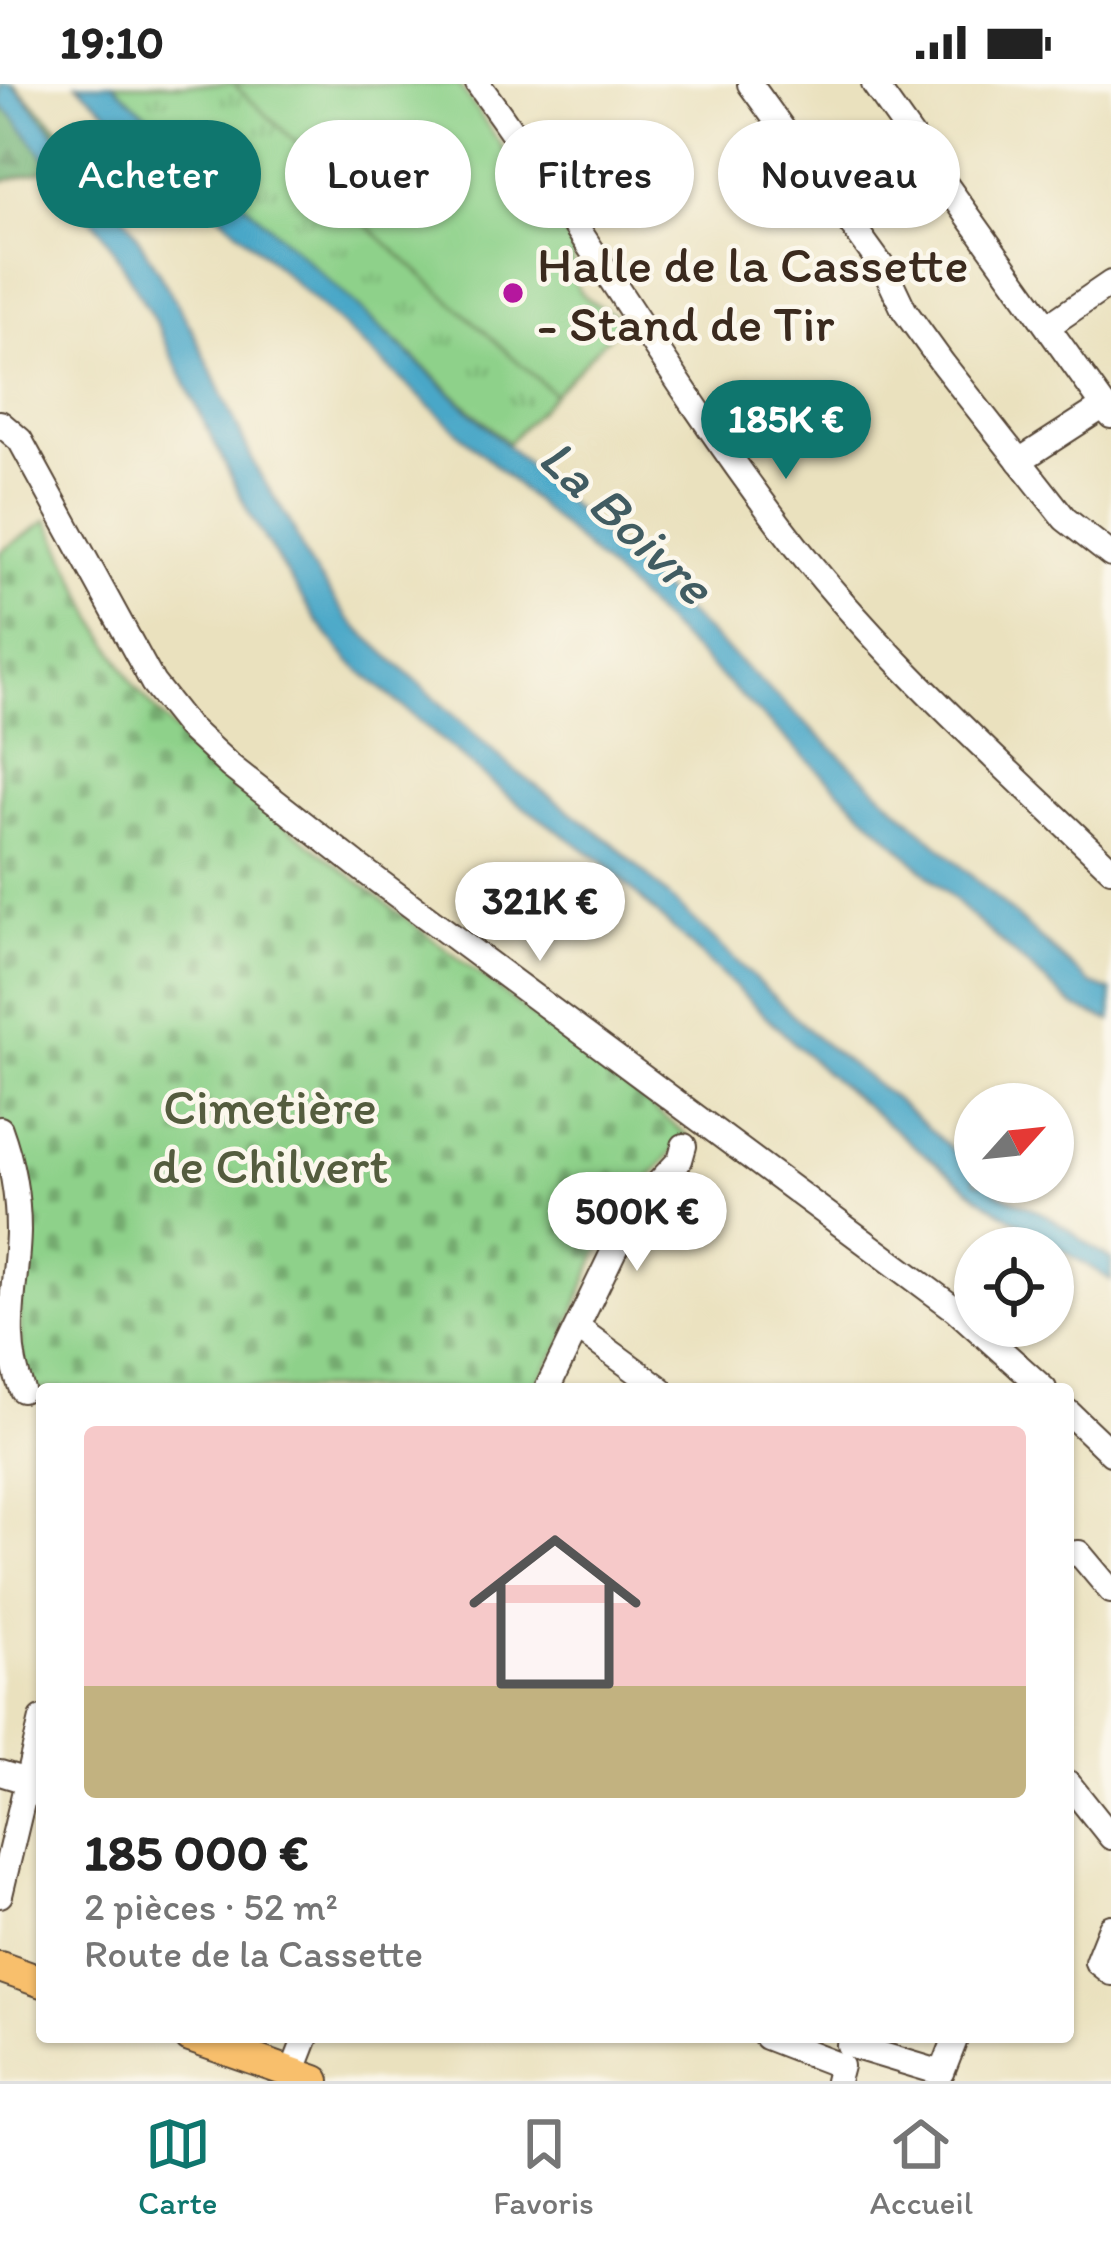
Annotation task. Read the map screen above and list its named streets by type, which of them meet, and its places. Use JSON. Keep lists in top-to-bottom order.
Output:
{
  "water": ["La Boivre"],
  "parks": ["Cimetière de Chilvert"],
  "places": ["Halle de la Cassette - Stand de Tir"],
  "north": "top right",
  "page": {
    "status": "19:10",
    "chip": [
      "Acheter",
      "Louer",
      "Filtres",
      "Nouveau"
    ],
    "price": ["185K €", "321K €", "500K €"],
    "list": [
      {
        "name": "185 000 €",
        "note": "2 pièces · 52 m² · Route de la Cassette"
      }
    ],
    "tabs": ["Carte", "Favoris", "Accueil"]
  }
}
